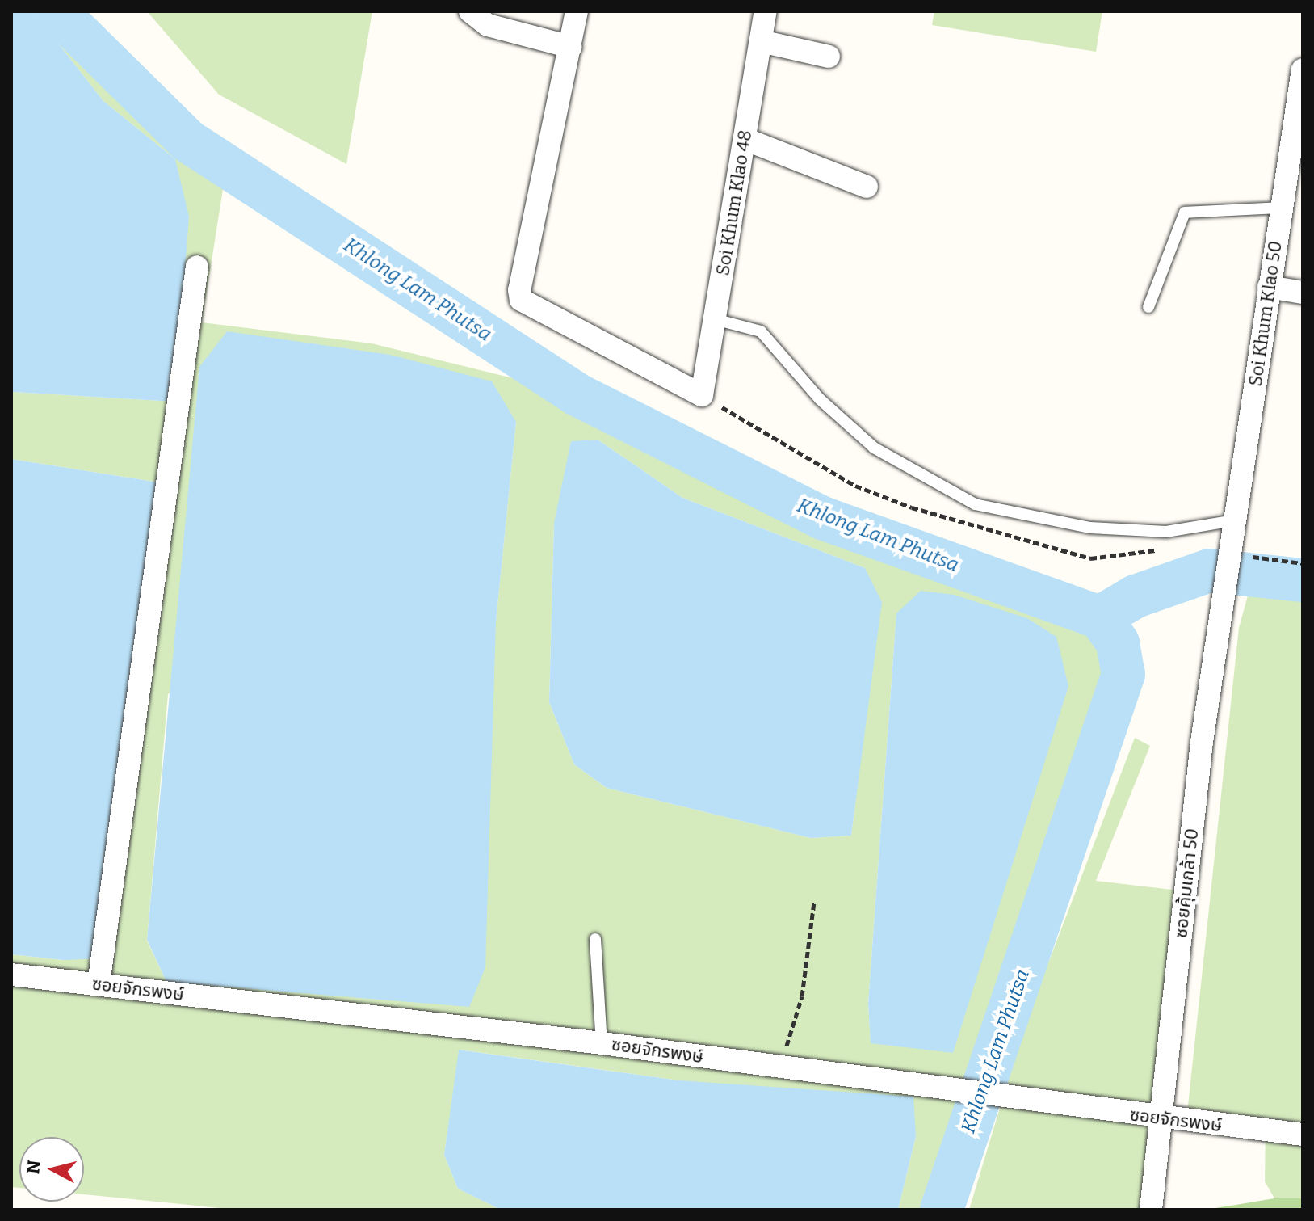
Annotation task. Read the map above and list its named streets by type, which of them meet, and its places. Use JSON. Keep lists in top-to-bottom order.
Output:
{
  "streets": {
    "street": [
      "Soi Khum Klao 48",
      "Soi Khum Klao 50",
      "ซอยคุ้มเกล้า 50",
      "ซอยจักรพงษ์"
    ]
  },
  "crossings": [
    ["Soi Khum Klao 50", "ซอยคุ้มเกล้า 50"],
    ["ซอยคุ้มเกล้า 50", "ซอยจักรพงษ์"]
  ],
  "water": ["Khlong Lam Phutsa"],
  "north": "left"
}
